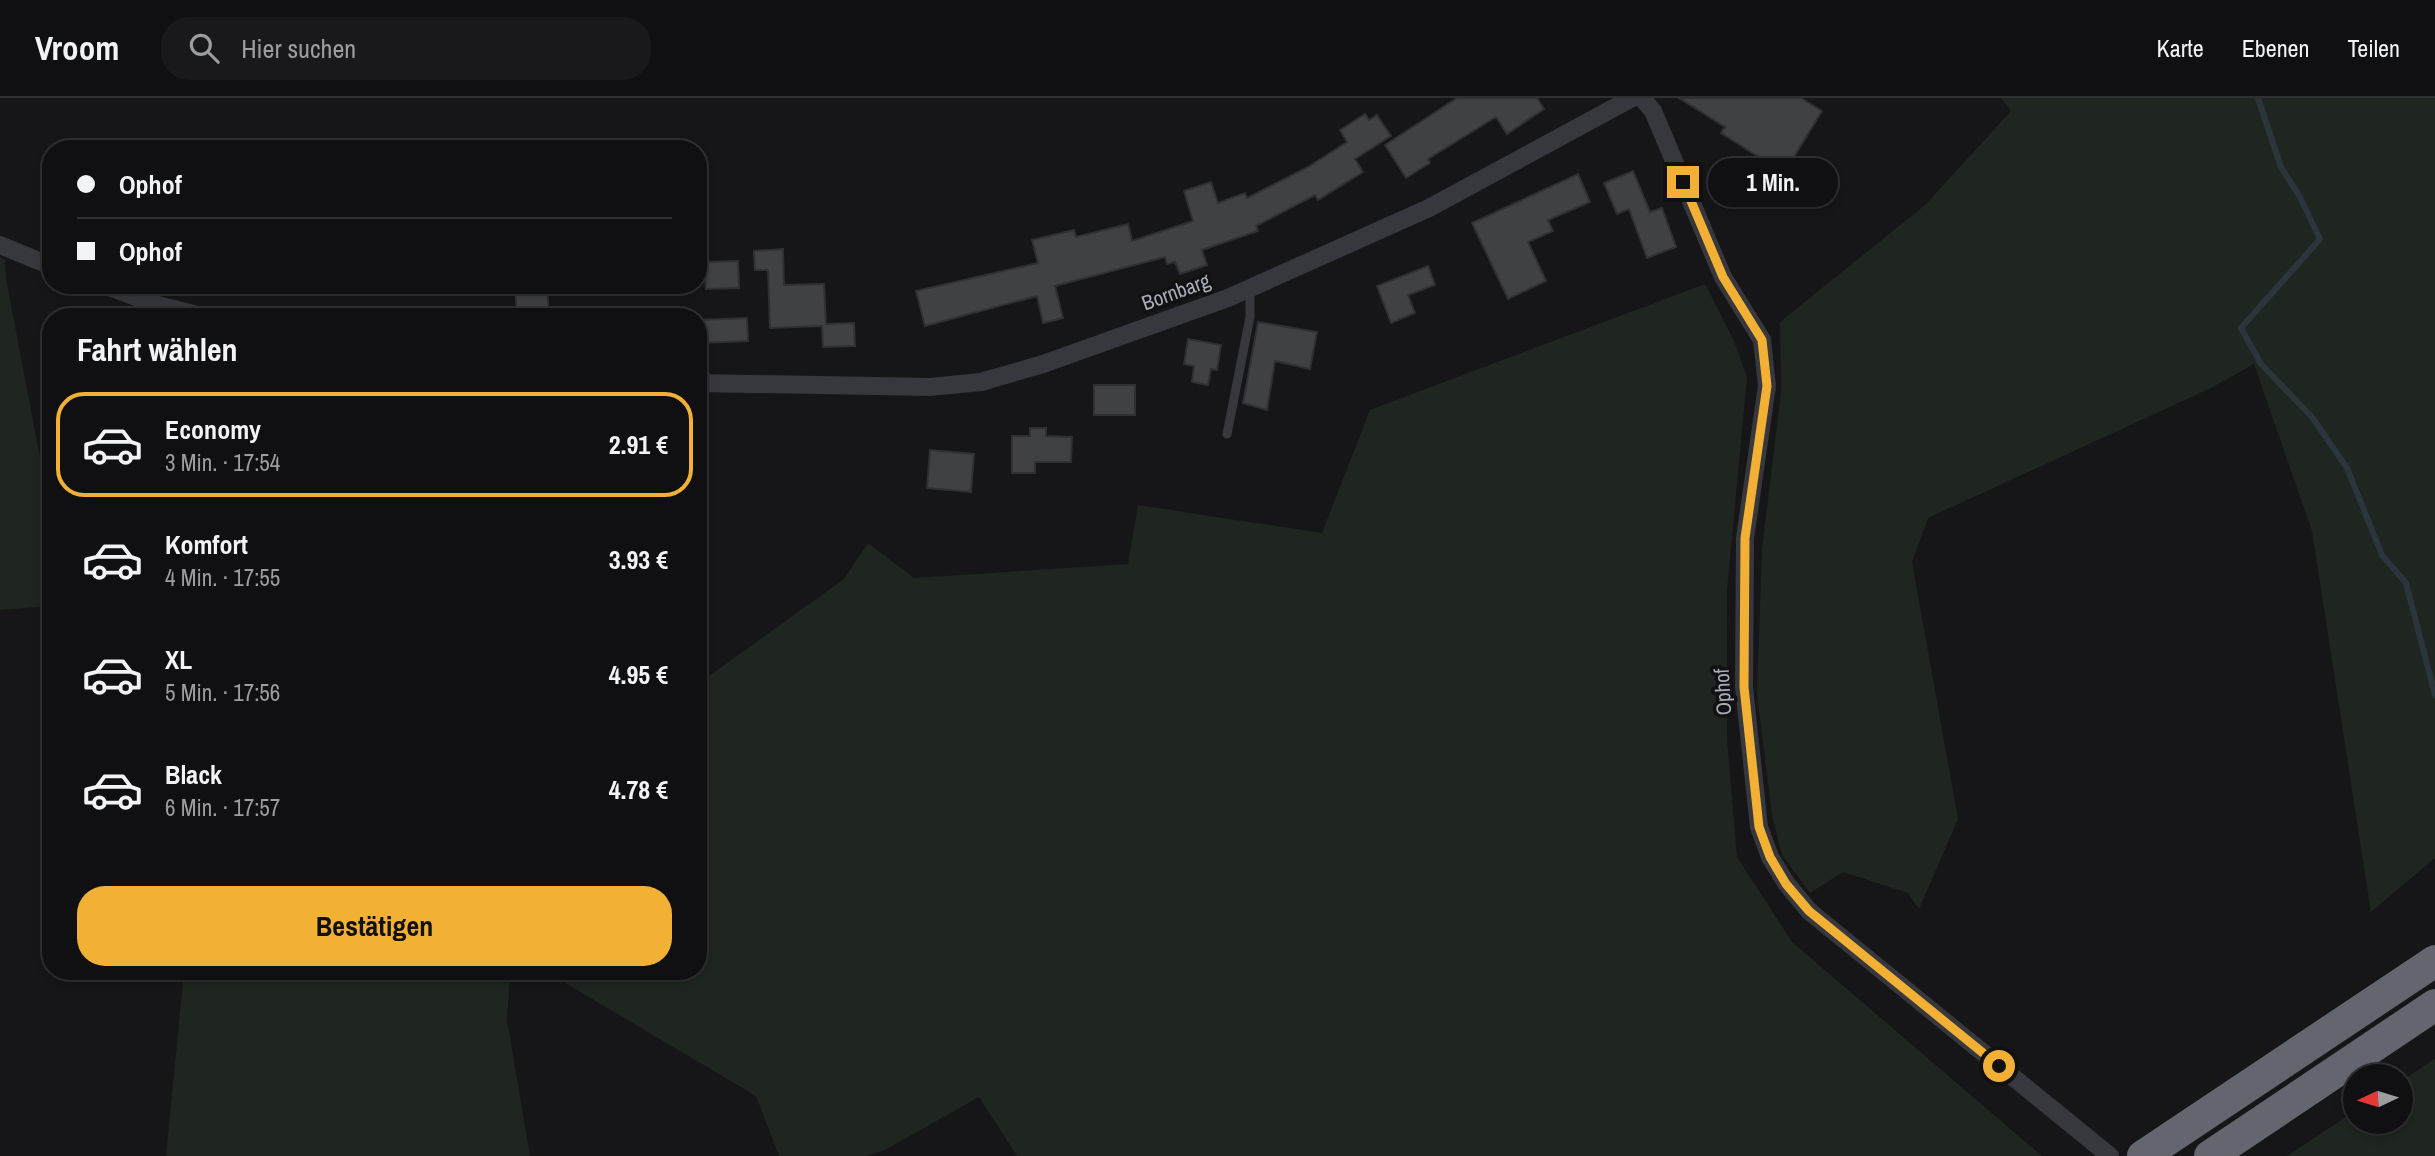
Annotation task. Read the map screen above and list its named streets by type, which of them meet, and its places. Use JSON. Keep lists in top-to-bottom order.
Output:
{
  "streets": {
    "street": ["Bornbarg", "Ophof"]
  },
  "north": "left",
  "page": {
    "header": "Vroom",
    "search": "Hier suchen",
    "nav": ["Karte", "Ebenen", "Teilen"],
    "banner": ["Ophof", "Ophof"],
    "bubble": "1 Min.",
    "heading": "Fahrt wählen",
    "list": [
      {
        "name": "Economy",
        "note": "3 Min. · 17:54",
        "value": "2.91 €"
      },
      {
        "name": "Komfort",
        "note": "4 Min. · 17:55",
        "value": "3.93 €"
      },
      {
        "name": "XL",
        "note": "5 Min. · 17:56",
        "value": "4.95 €"
      },
      {
        "name": "Black",
        "note": "6 Min. · 17:57",
        "value": "4.78 €"
      }
    ],
    "buttons": "Bestätigen"
  }
}
